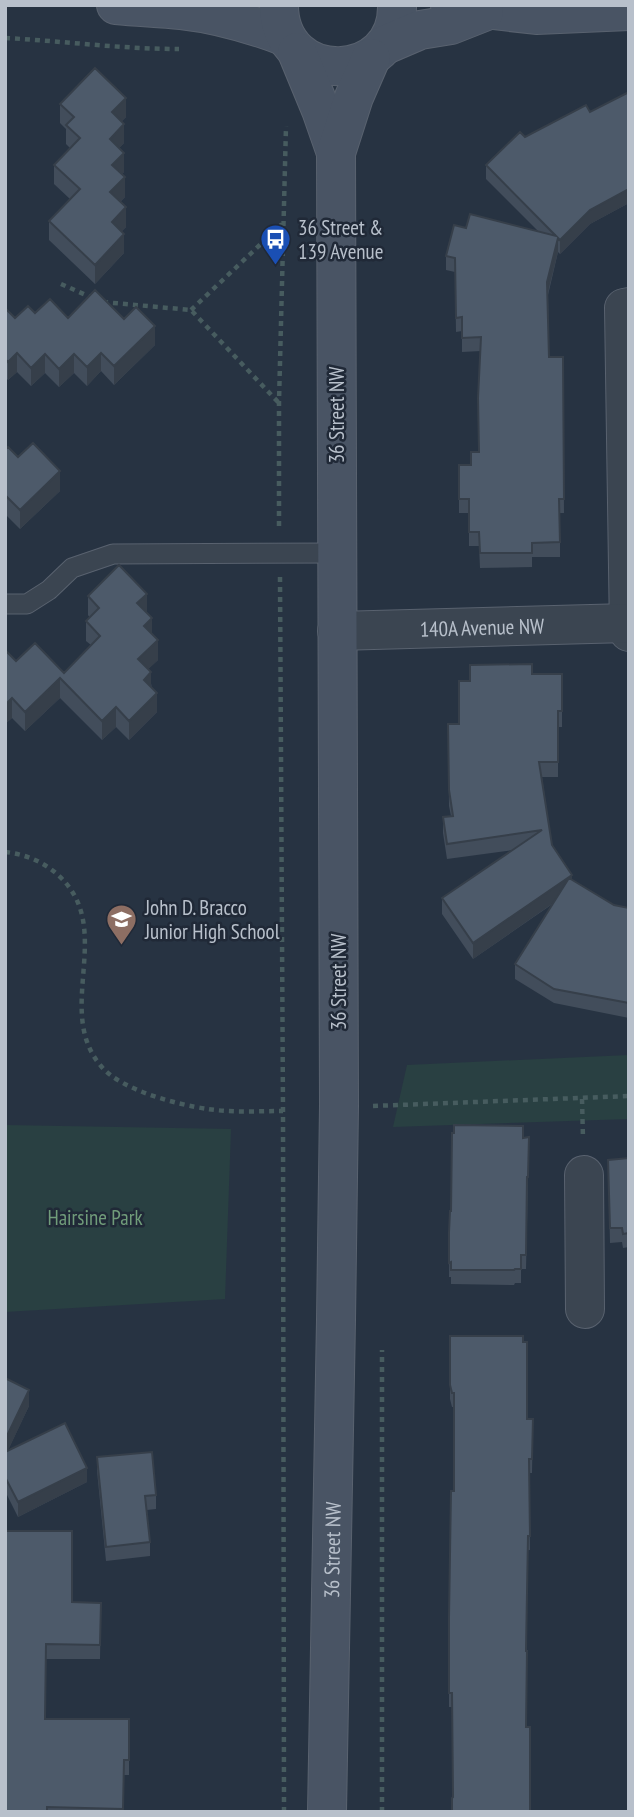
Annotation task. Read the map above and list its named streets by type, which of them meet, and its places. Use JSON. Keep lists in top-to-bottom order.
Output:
{
  "streets": {
    "street": ["36 Street NW", "140A Avenue NW"]
  },
  "crossings": [
    ["36 Street NW", "140A Avenue NW"]
  ],
  "parks": ["Hairsine Park"],
  "places": {
    "bus stop": ["36 Street & 139 Avenue"],
    "school or university": ["John D. Bracco Junior High School"]
  }
}
